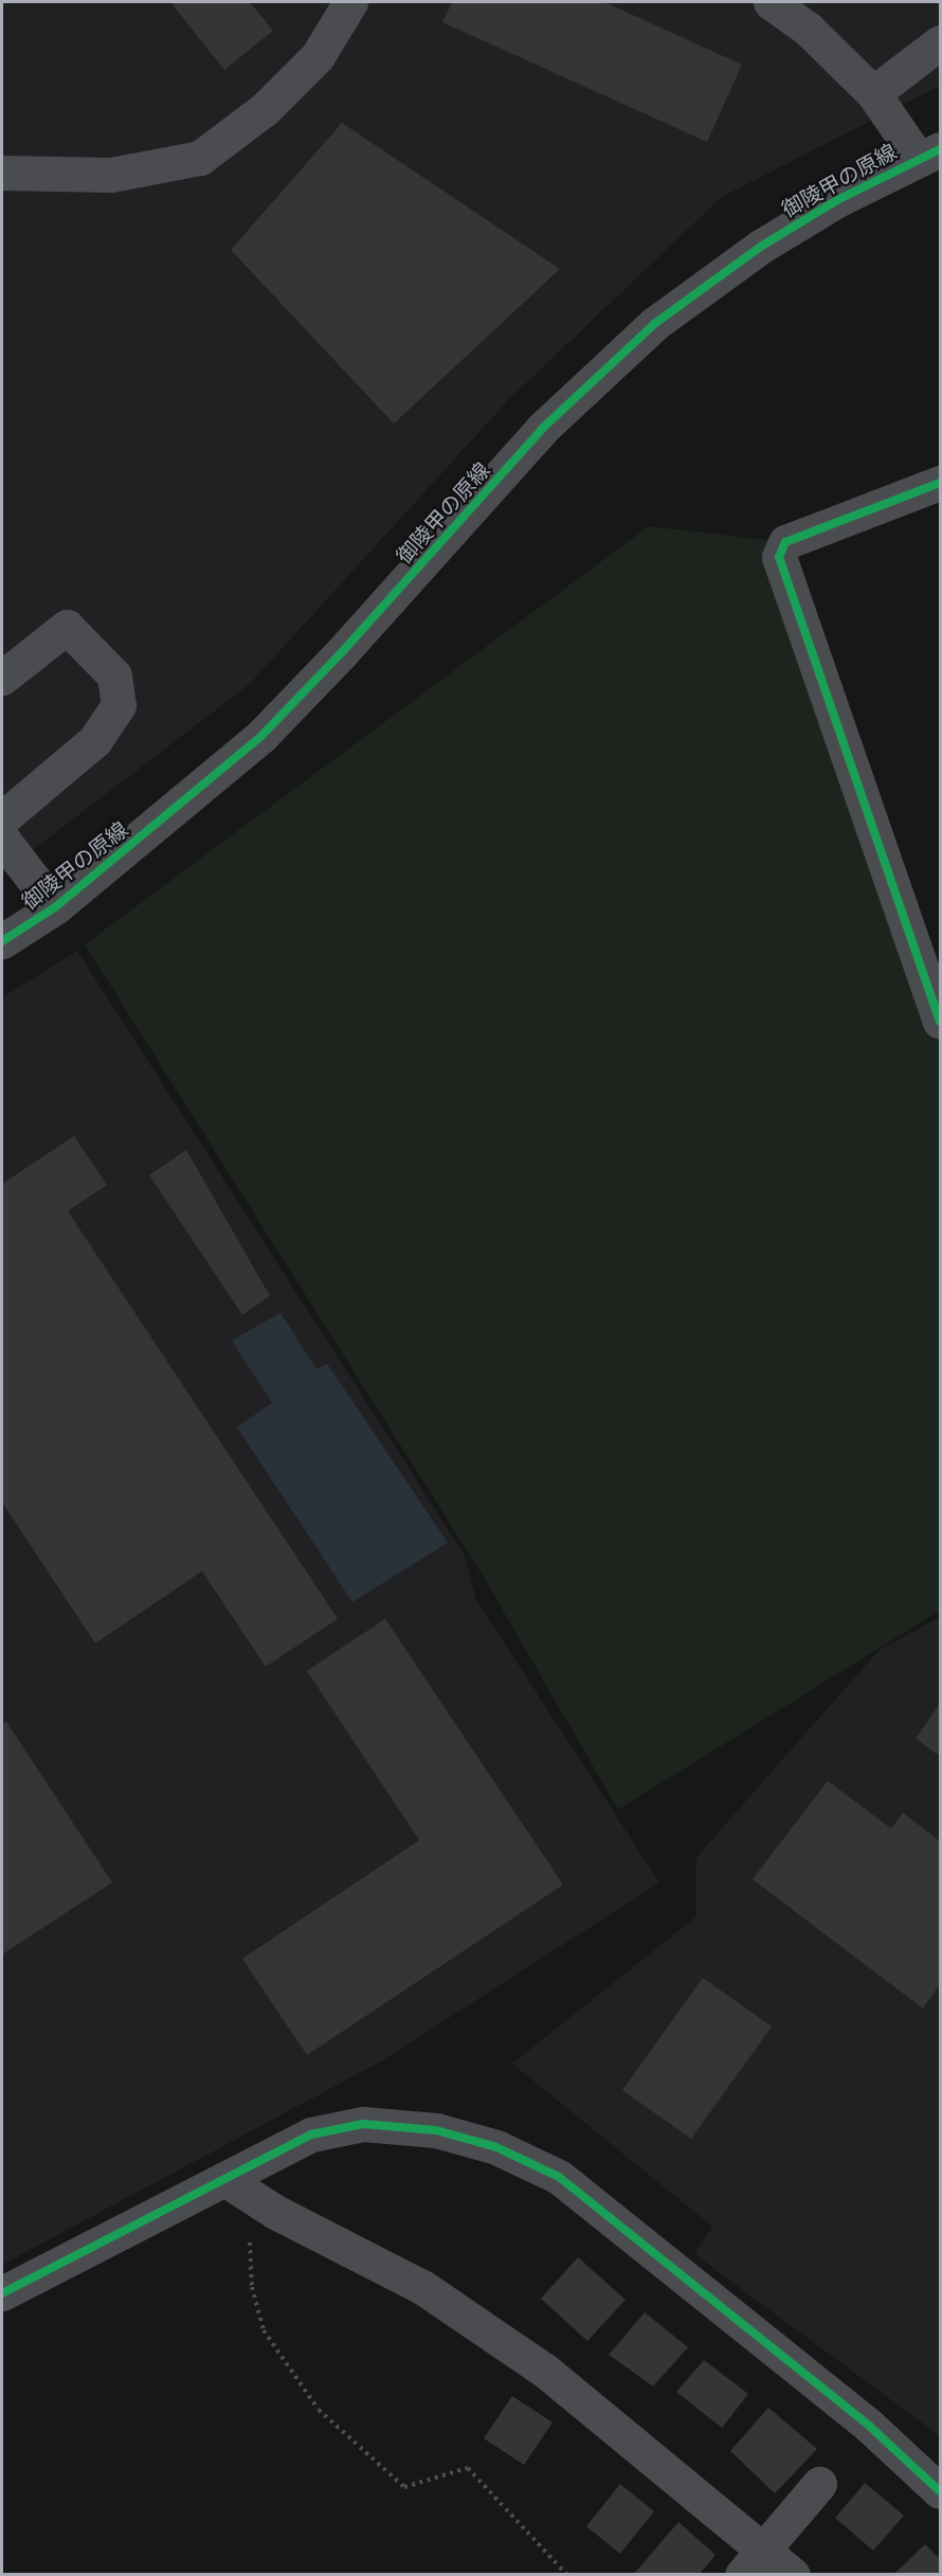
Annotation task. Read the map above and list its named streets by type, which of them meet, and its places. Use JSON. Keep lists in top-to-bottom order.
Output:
{
  "streets": {
    "street": ["御陵甲の原線"]
  }
}
